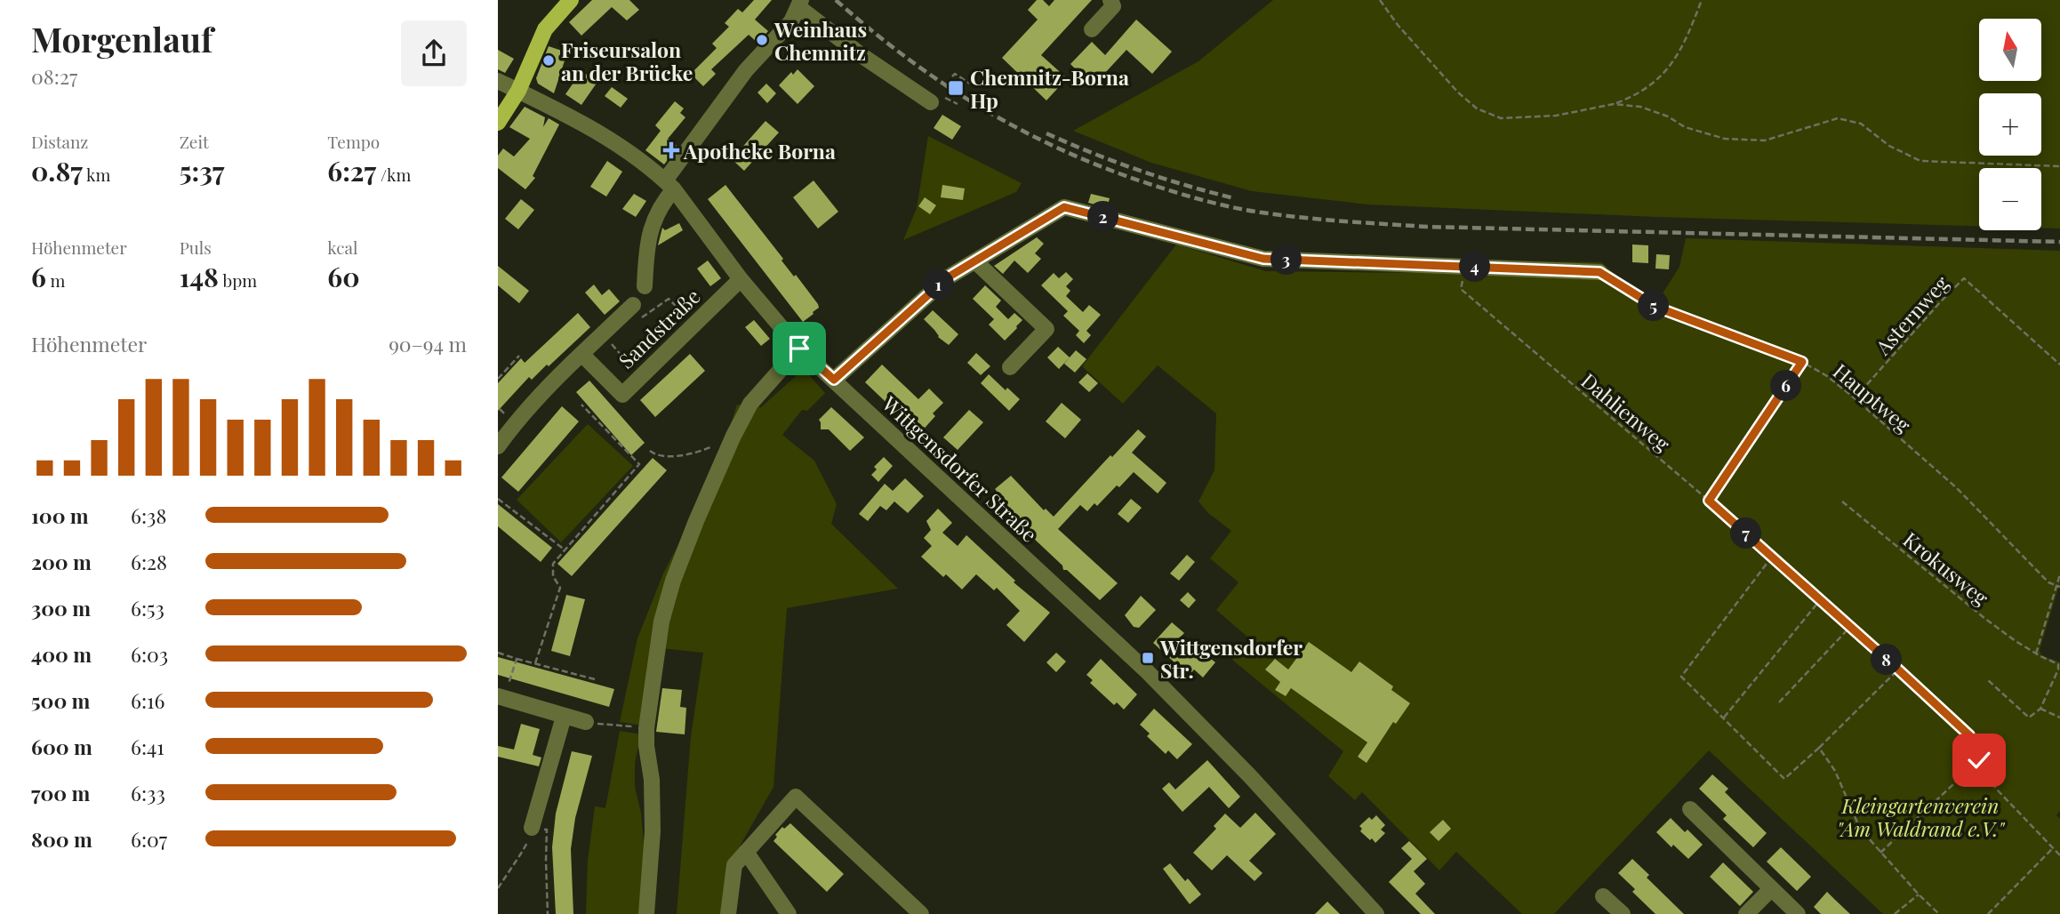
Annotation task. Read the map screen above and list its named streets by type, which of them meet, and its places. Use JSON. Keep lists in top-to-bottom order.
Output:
{
  "streets": {
    "street": ["Sandstraße", "Wittgensdorfer Straße"],
    "path": [
      "Asternweg",
      "Hauptweg",
      "Dahlienweg",
      "Krokusweg"
    ]
  },
  "crossings": [
    ["Asternweg", "Hauptweg"],
    ["Sandstraße", "Wittgensdorfer Straße"]
  ],
  "parks": ["Kleingartenverein \"Am Waldrand e.V.\""],
  "places": {
    "other": ["Weinhaus Chemnitz", "Friseursalon an der Brücke"],
    "transit": ["Chemnitz-Borna Hp", "Wittgensdorfer Str."],
    "health": ["Apotheke Borna"]
  },
  "north": "top",
  "page": {
    "heading": ["Morgenlauf", "08:27"],
    "map_buttons": ["+", "−"],
    "stats": [
      ["Distanz", "0.87 km"],
      ["Zeit", "5:37"],
      ["Tempo", "6:27 /km"],
      ["Höhenmeter", "6 m"],
      ["Puls", "148 bpm"],
      ["kcal", "60"]
    ],
    "pins": [
      "2",
      "3",
      "4",
      "1",
      "5",
      "6",
      "7",
      "8"
    ],
    "chart": ["Höhenmeter", "90–94 m"],
    "list": [
      {
        "name": "100 m",
        "note": "6:38"
      },
      {
        "name": "200 m",
        "note": "6:28"
      },
      {
        "name": "300 m",
        "note": "6:53"
      },
      {
        "name": "400 m",
        "note": "6:03"
      },
      {
        "name": "500 m",
        "note": "6:16"
      },
      {
        "name": "600 m",
        "note": "6:41"
      },
      {
        "name": "700 m",
        "note": "6:33"
      },
      {
        "name": "800 m",
        "note": "6:07"
      }
    ]
  }
}
